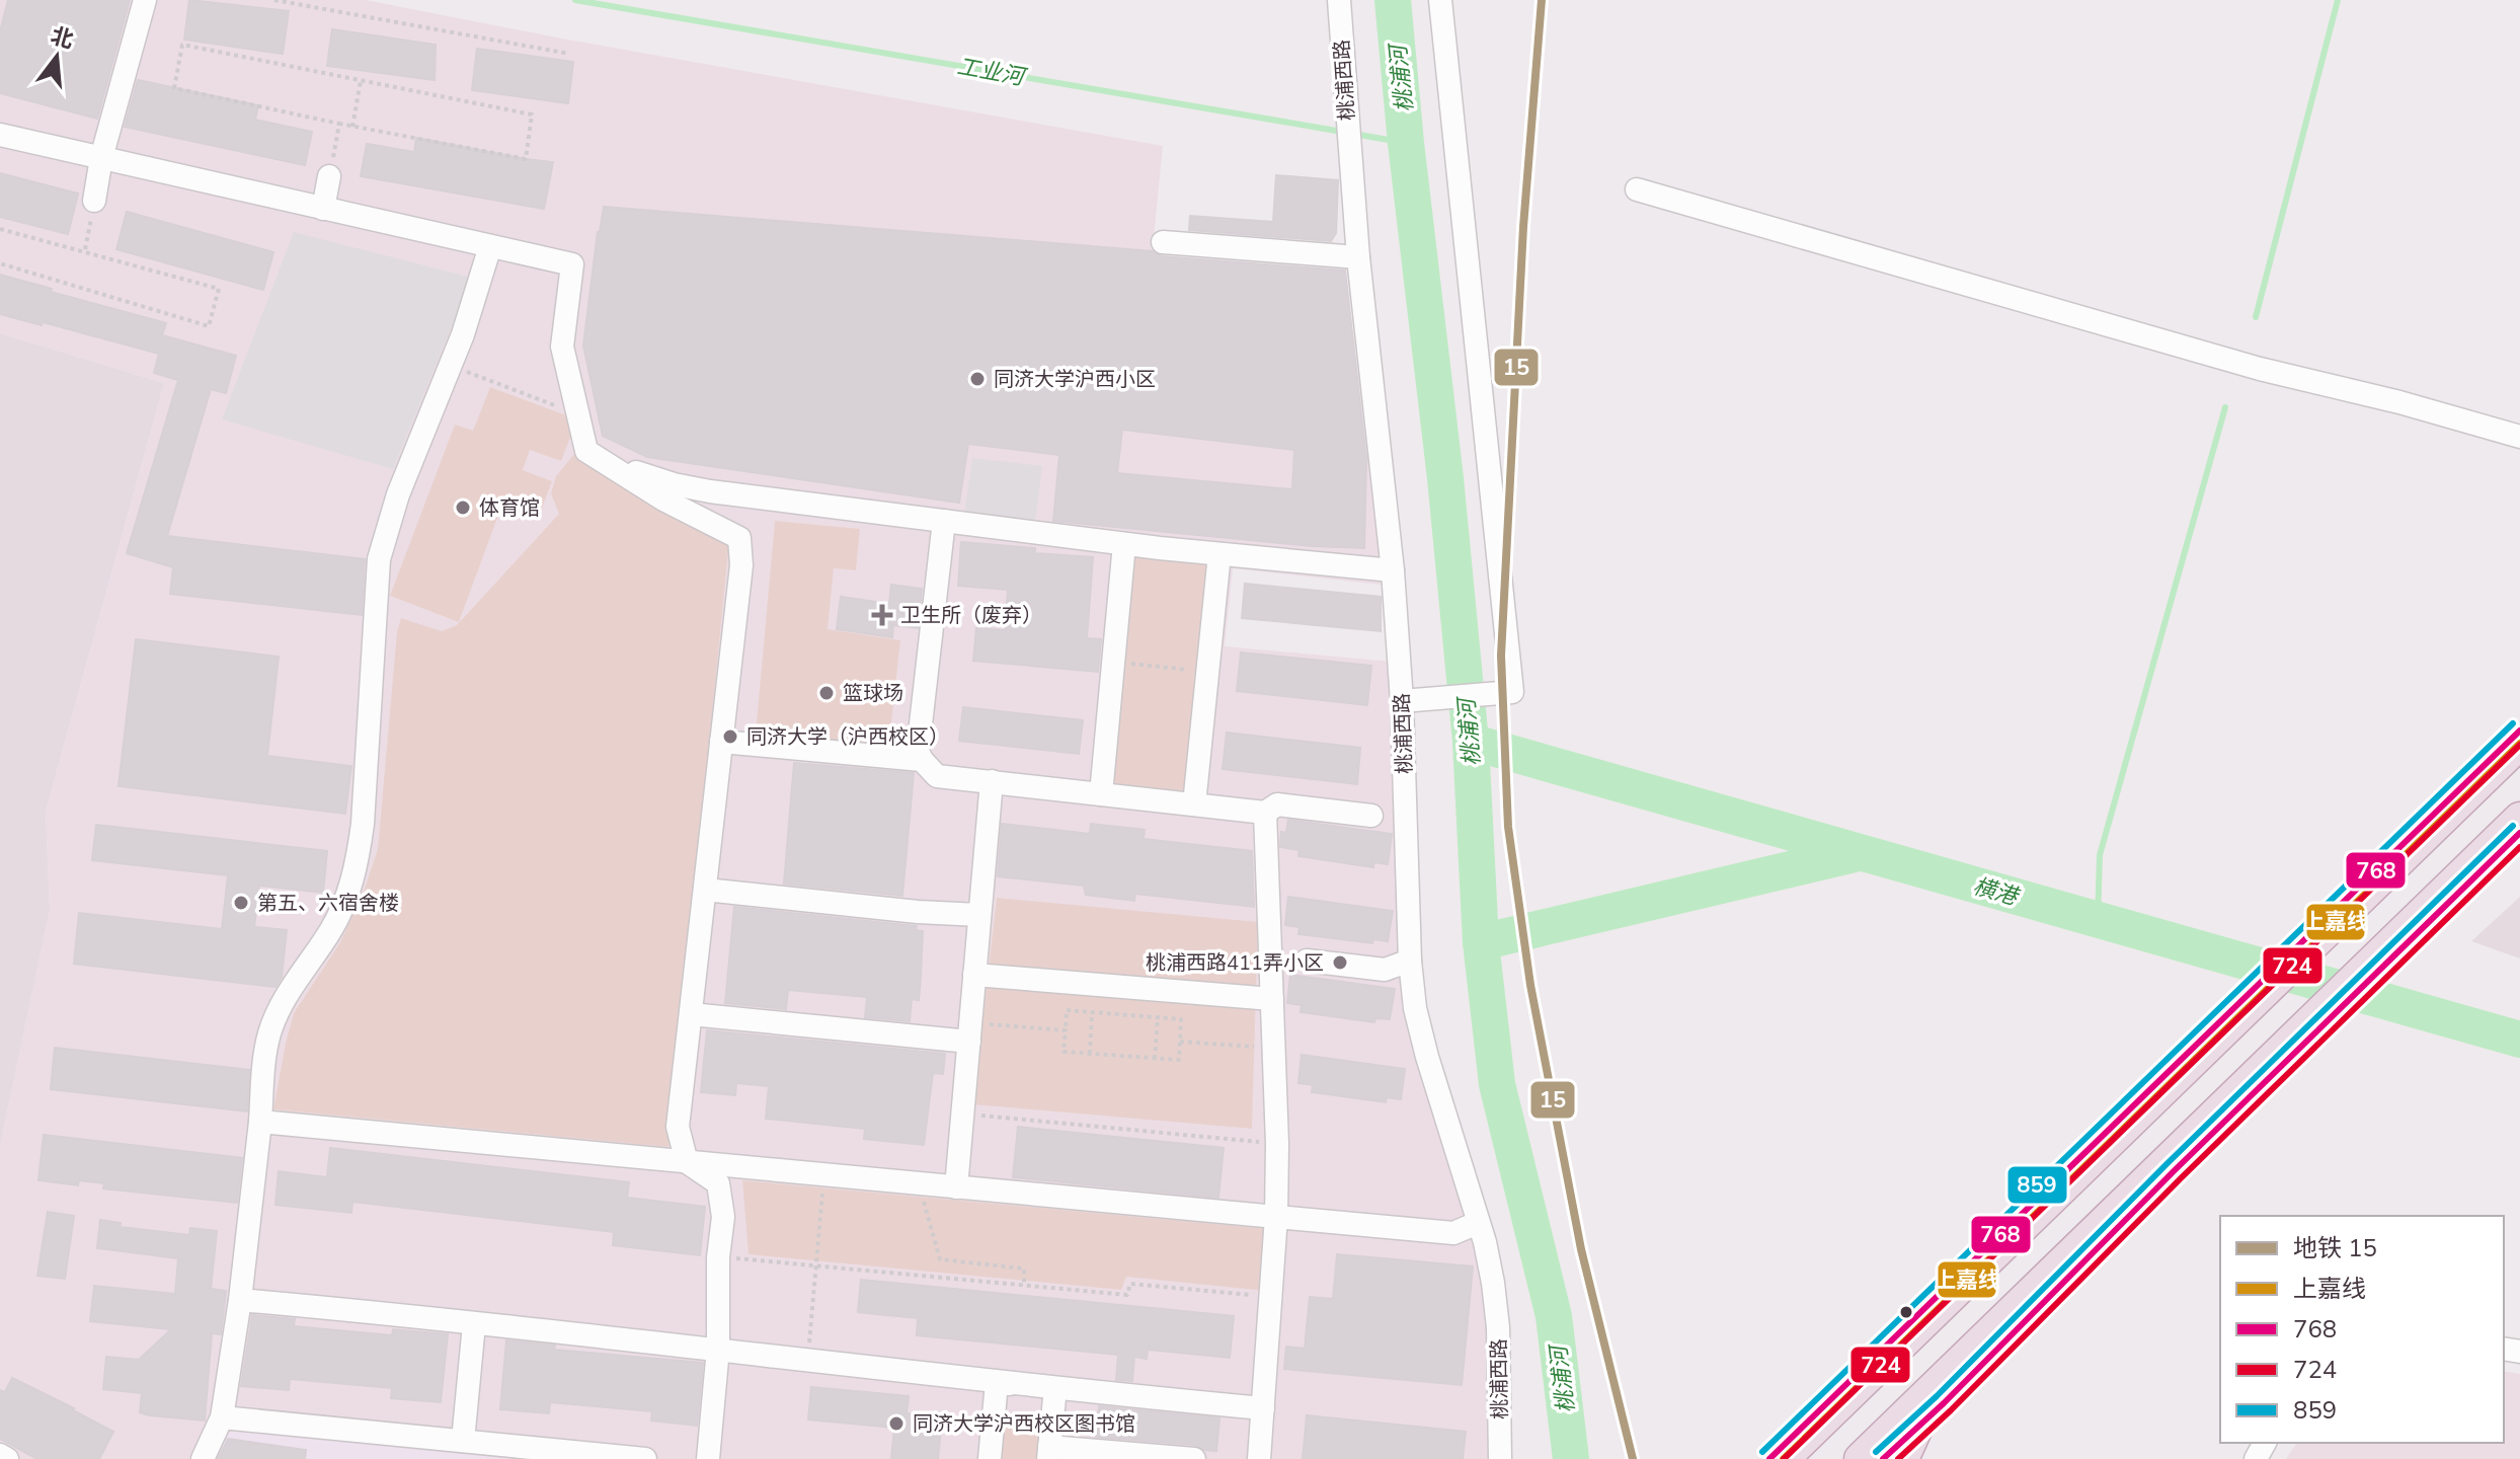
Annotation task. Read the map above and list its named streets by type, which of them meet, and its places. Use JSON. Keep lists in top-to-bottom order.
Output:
{
  "streets": {
    "street": ["桃浦西路"]
  },
  "water": ["工业河", "桃浦河", "横港"],
  "places": {
    "other": [
      "同济大学沪西小区",
      "体育馆",
      "篮球场",
      "同济大学（沪西校区）",
      "第五、六宿舍楼",
      "桃浦西路411弄小区",
      "同济大学沪西校区图书馆"
    ],
    "health": ["卫生所（废弃）"]
  },
  "lines": [
    "metro line 15",
    "transit line 859",
    "transit line 768",
    "transit line 上嘉线",
    "transit line 724"
  ],
  "legend": [
    "地铁 15",
    "上嘉线",
    "768",
    "724",
    "859"
  ],
  "north": "top"
}
